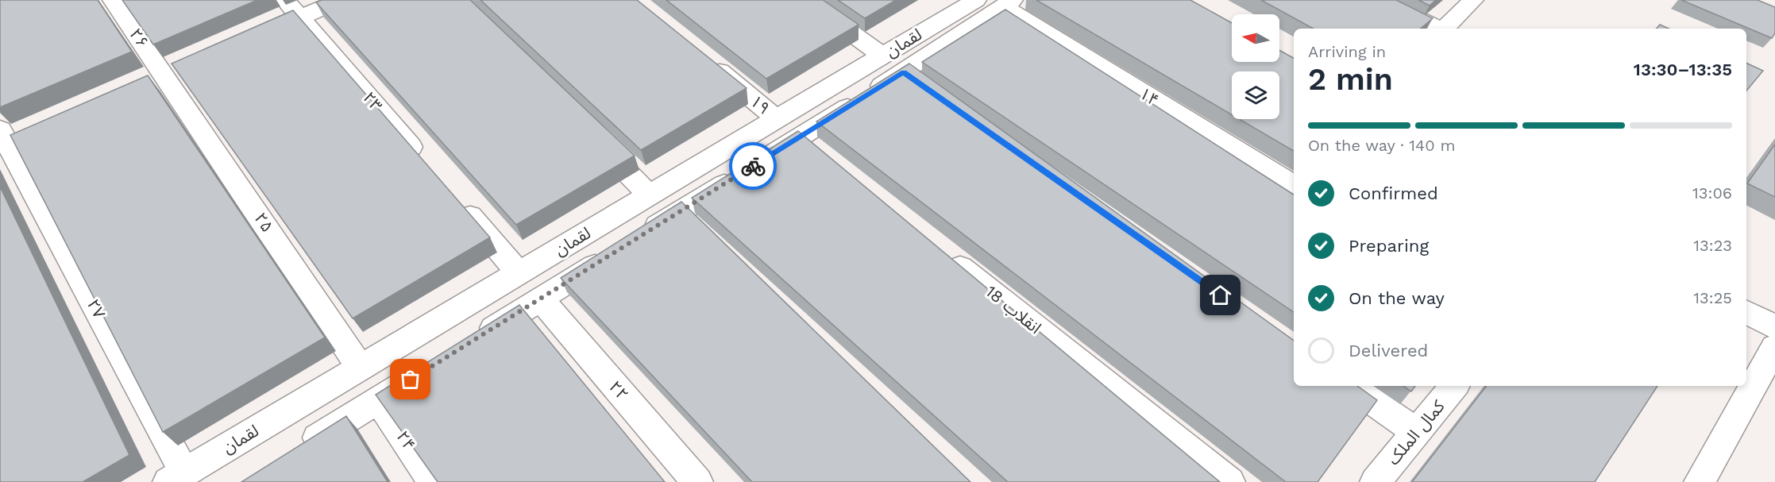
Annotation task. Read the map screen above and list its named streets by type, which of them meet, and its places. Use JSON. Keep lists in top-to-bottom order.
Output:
{
  "streets": {
    "street": [
      "۲۶",
      "لقمان",
      "۱۴",
      "۲۳",
      "۱۹",
      "۲۵",
      "۲۷",
      "انقلاب 18",
      "۲۲",
      "کمال الملک",
      "۲۴"
    ]
  },
  "crossings": [
    ["۲۶", "۲۵"],
    ["لقمان", "۱۴"],
    ["لقمان", "۱۹"],
    ["لقمان", "۲۵"],
    ["لقمان", "۲۷"],
    ["لقمان", "۲۲"]
  ],
  "north": "left",
  "page": {
    "heading": ["2 min", "Arriving in", "13:30–13:35"],
    "bar": "On the way · 140 m",
    "list": [
      ["Confirmed", "13:06"],
      ["Preparing", "13:23"],
      ["On the way", "13:25"],
      "Delivered"
    ]
  }
}
